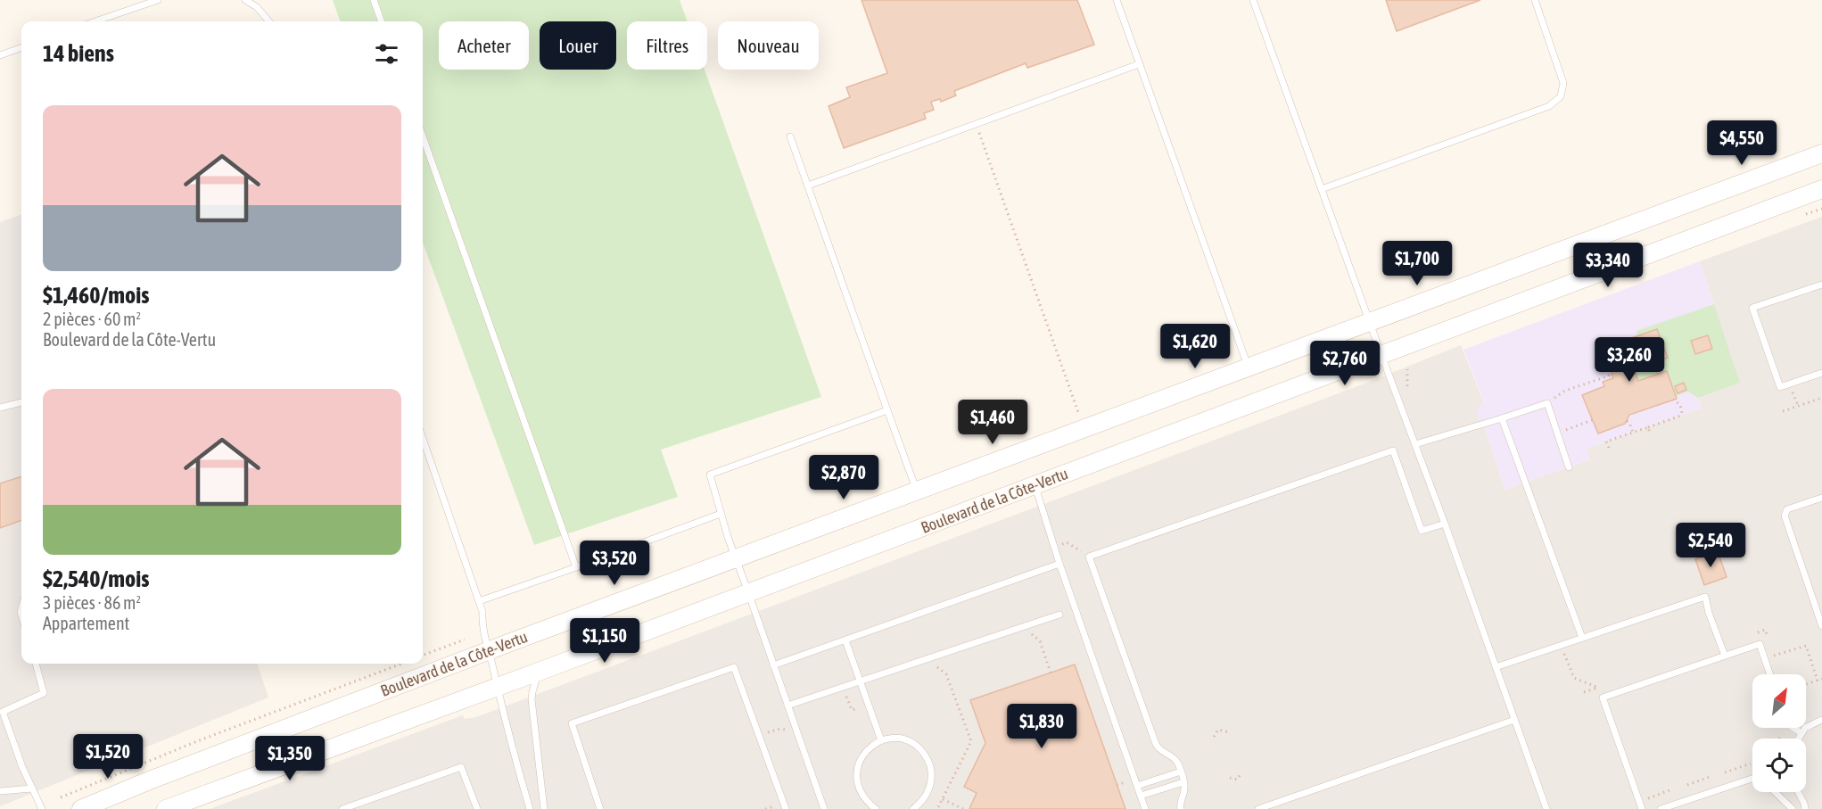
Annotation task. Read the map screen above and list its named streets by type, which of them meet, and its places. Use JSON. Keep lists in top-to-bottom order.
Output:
{
  "streets": {
    "street": ["Boulevard de la Côte-Vertu"]
  },
  "north": "top right",
  "page": {
    "chip": [
      "Acheter",
      "Louer",
      "Filtres",
      "Nouveau"
    ],
    "heading": "14 biens",
    "list": [
      {
        "name": "$1,460/mois",
        "note": "2 pièces · 60 m² · Boulevard de la Côte-Vertu"
      },
      {
        "name": "$2,540/mois",
        "note": "3 pièces · 86 m² · Appartement"
      }
    ],
    "price": [
      "$4,550",
      "$1,700",
      "$3,340",
      "$1,620",
      "$3,260",
      "$2,760",
      "$1,460",
      "$2,870",
      "$2,540",
      "$3,520",
      "$1,150",
      "$1,830",
      "$1,520",
      "$1,350"
    ]
  }
}
